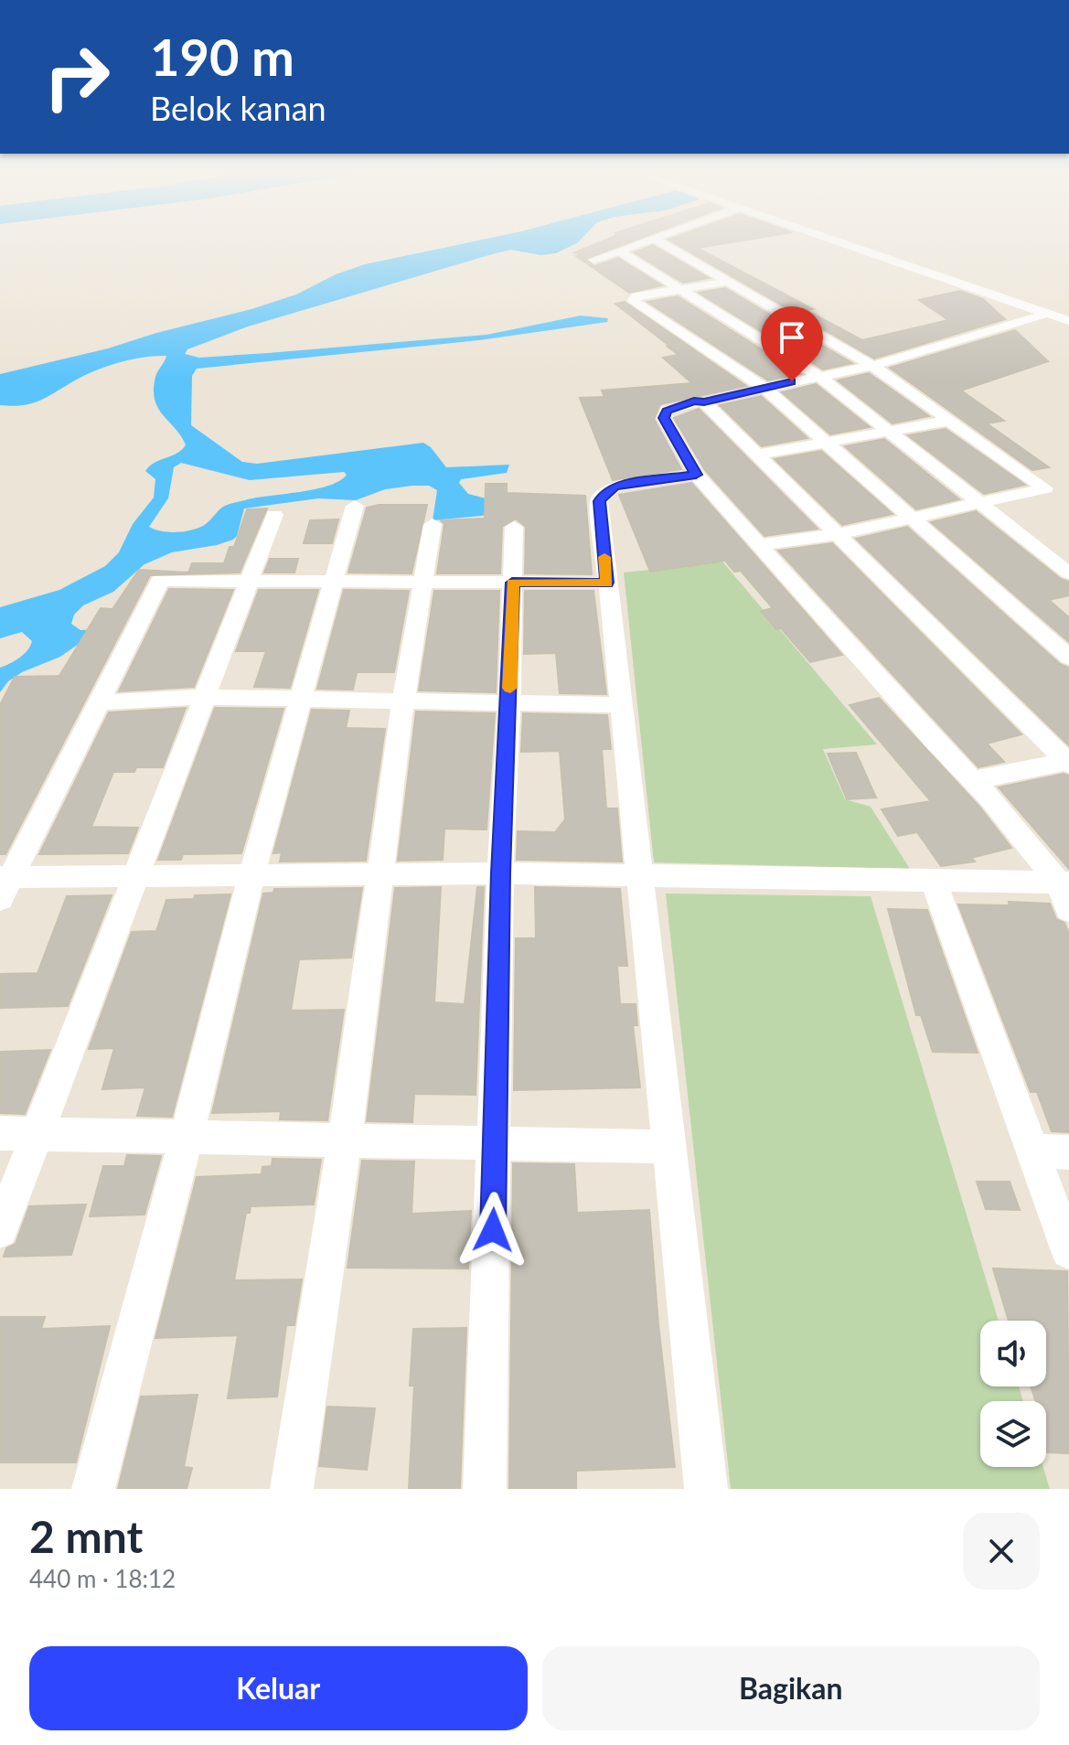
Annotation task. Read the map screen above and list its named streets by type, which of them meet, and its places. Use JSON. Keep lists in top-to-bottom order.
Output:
{
  "page": {
    "turn": ["190 m", "Belok kanan"],
    "heading": ["2 mnt", "440 m · 18:12"],
    "buttons": ["Keluar", "Bagikan"]
  }
}
